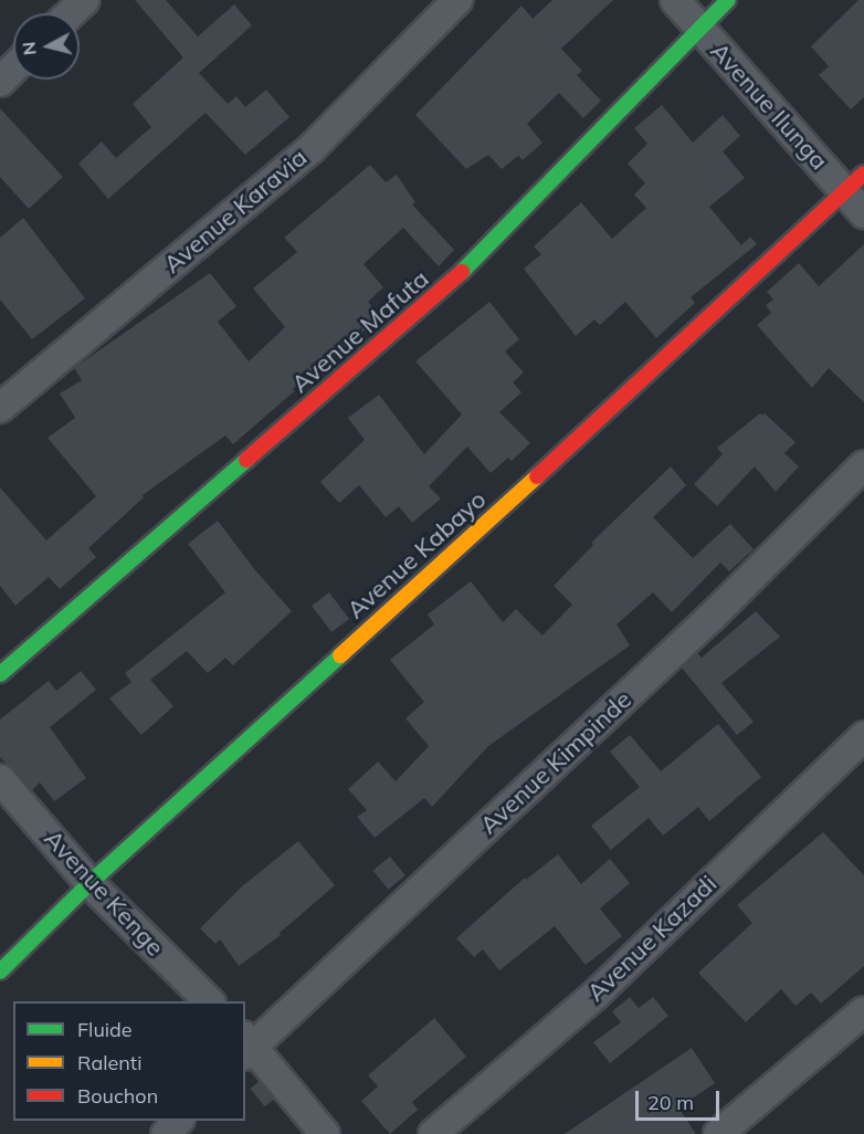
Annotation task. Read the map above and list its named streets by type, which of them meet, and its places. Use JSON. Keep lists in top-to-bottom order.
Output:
{
  "streets": {
    "street": [
      "Avenue Ilunga",
      "Avenue Karavia",
      "Avenue Mafuta",
      "Avenue Kabayo",
      "Avenue Kimpinde",
      "Avenue Kenge",
      "Avenue Kazadi"
    ]
  },
  "crossings": [
    ["Avenue Ilunga", "Avenue Mafuta"],
    ["Avenue Ilunga", "Avenue Kabayo"],
    ["Avenue Kabayo", "Avenue Kenge"]
  ],
  "legend": ["Fluide", "Ralenti", "Bouchon"],
  "scale_bar": "20 m",
  "north": "left"
}
